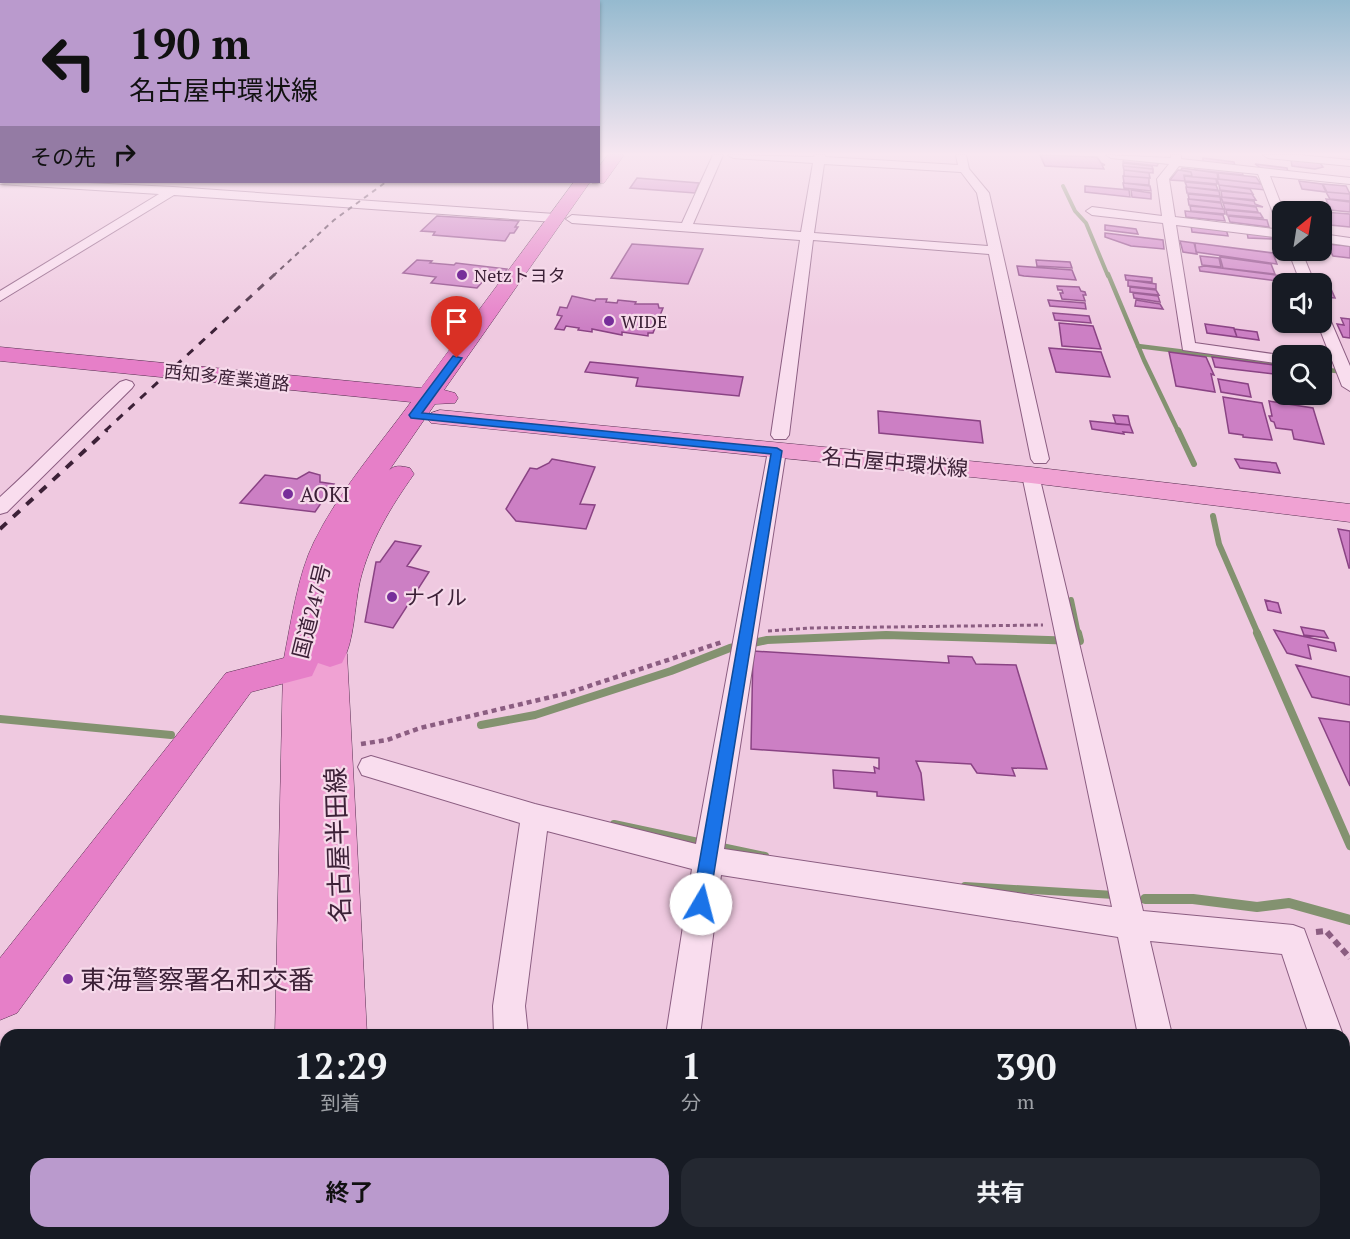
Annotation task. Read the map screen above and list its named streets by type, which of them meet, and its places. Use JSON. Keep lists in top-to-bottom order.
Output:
{
  "streets": {
    "highway": ["西知多産業道路", "国道247号"],
    "main road": ["名古屋中環状線", "名古屋半田線"]
  },
  "crossings": [
    ["西知多産業道路", "名古屋中環状線"],
    ["西知多産業道路", "国道247号"],
    ["名古屋中環状線", "国道247号"],
    ["国道247号", "名古屋半田線"]
  ],
  "places": [
    "Netzトヨタ",
    "WIDE",
    "AOKI",
    "ナイル",
    "東海警察署名和交番"
  ],
  "north": "top right",
  "page": {
    "turn": ["190 m", "名古屋中環状線"],
    "then": "その先",
    "eta": [
      "12:29",
      "到着",
      "1",
      "分",
      "390",
      "m"
    ],
    "buttons": ["終了", "共有"]
  }
}
